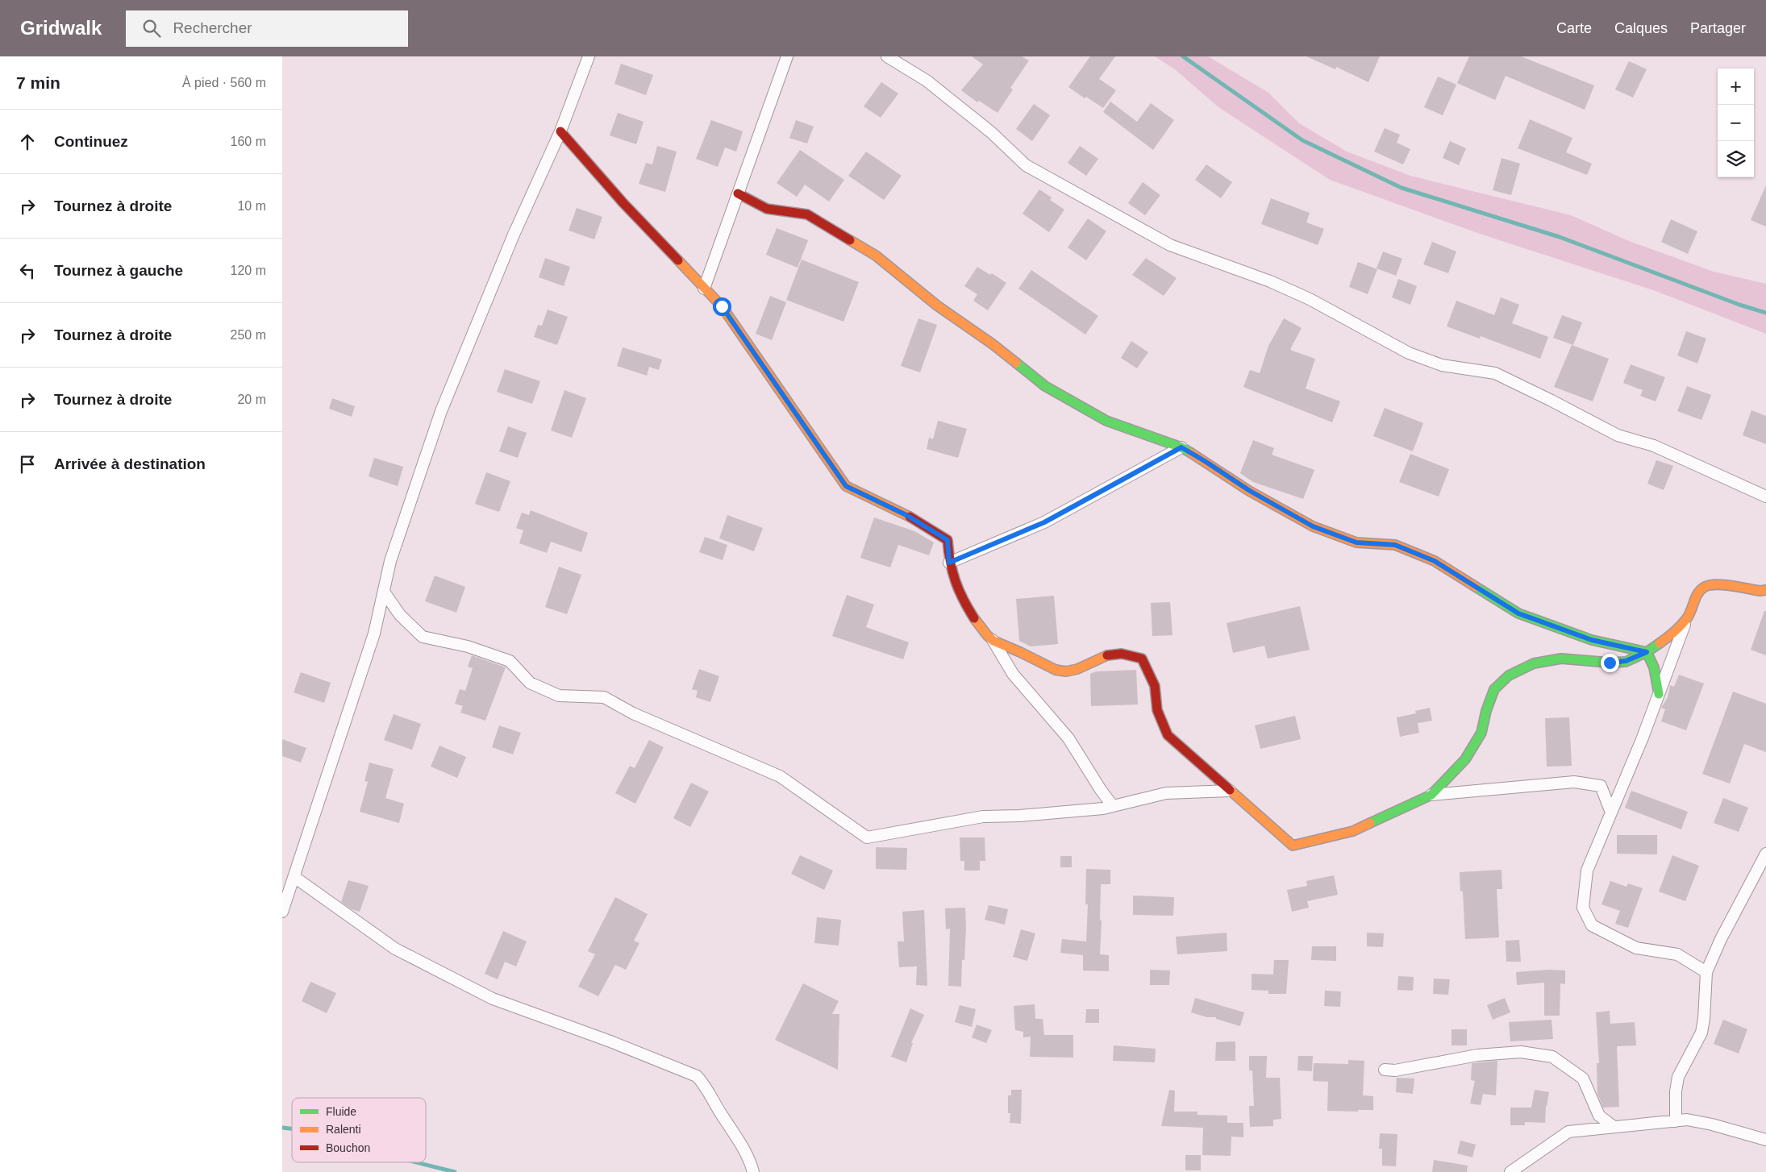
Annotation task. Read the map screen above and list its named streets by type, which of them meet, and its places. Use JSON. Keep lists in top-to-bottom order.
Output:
{
  "legend": ["Fluide", "Ralenti", "Bouchon"],
  "page": {
    "header": "Gridwalk",
    "search": "Rechercher",
    "nav": ["Carte", "Calques", "Partager"],
    "heading": ["7 min", "À pied · 560 m"],
    "map_buttons": ["+", "−"],
    "list": [
      ["Continuez", "160 m"],
      ["Tournez à droite", "10 m"],
      ["Tournez à gauche", "120 m"],
      ["Tournez à droite", "250 m"],
      ["Tournez à droite", "20 m"],
      "Arrivée à destination"
    ]
  }
}
